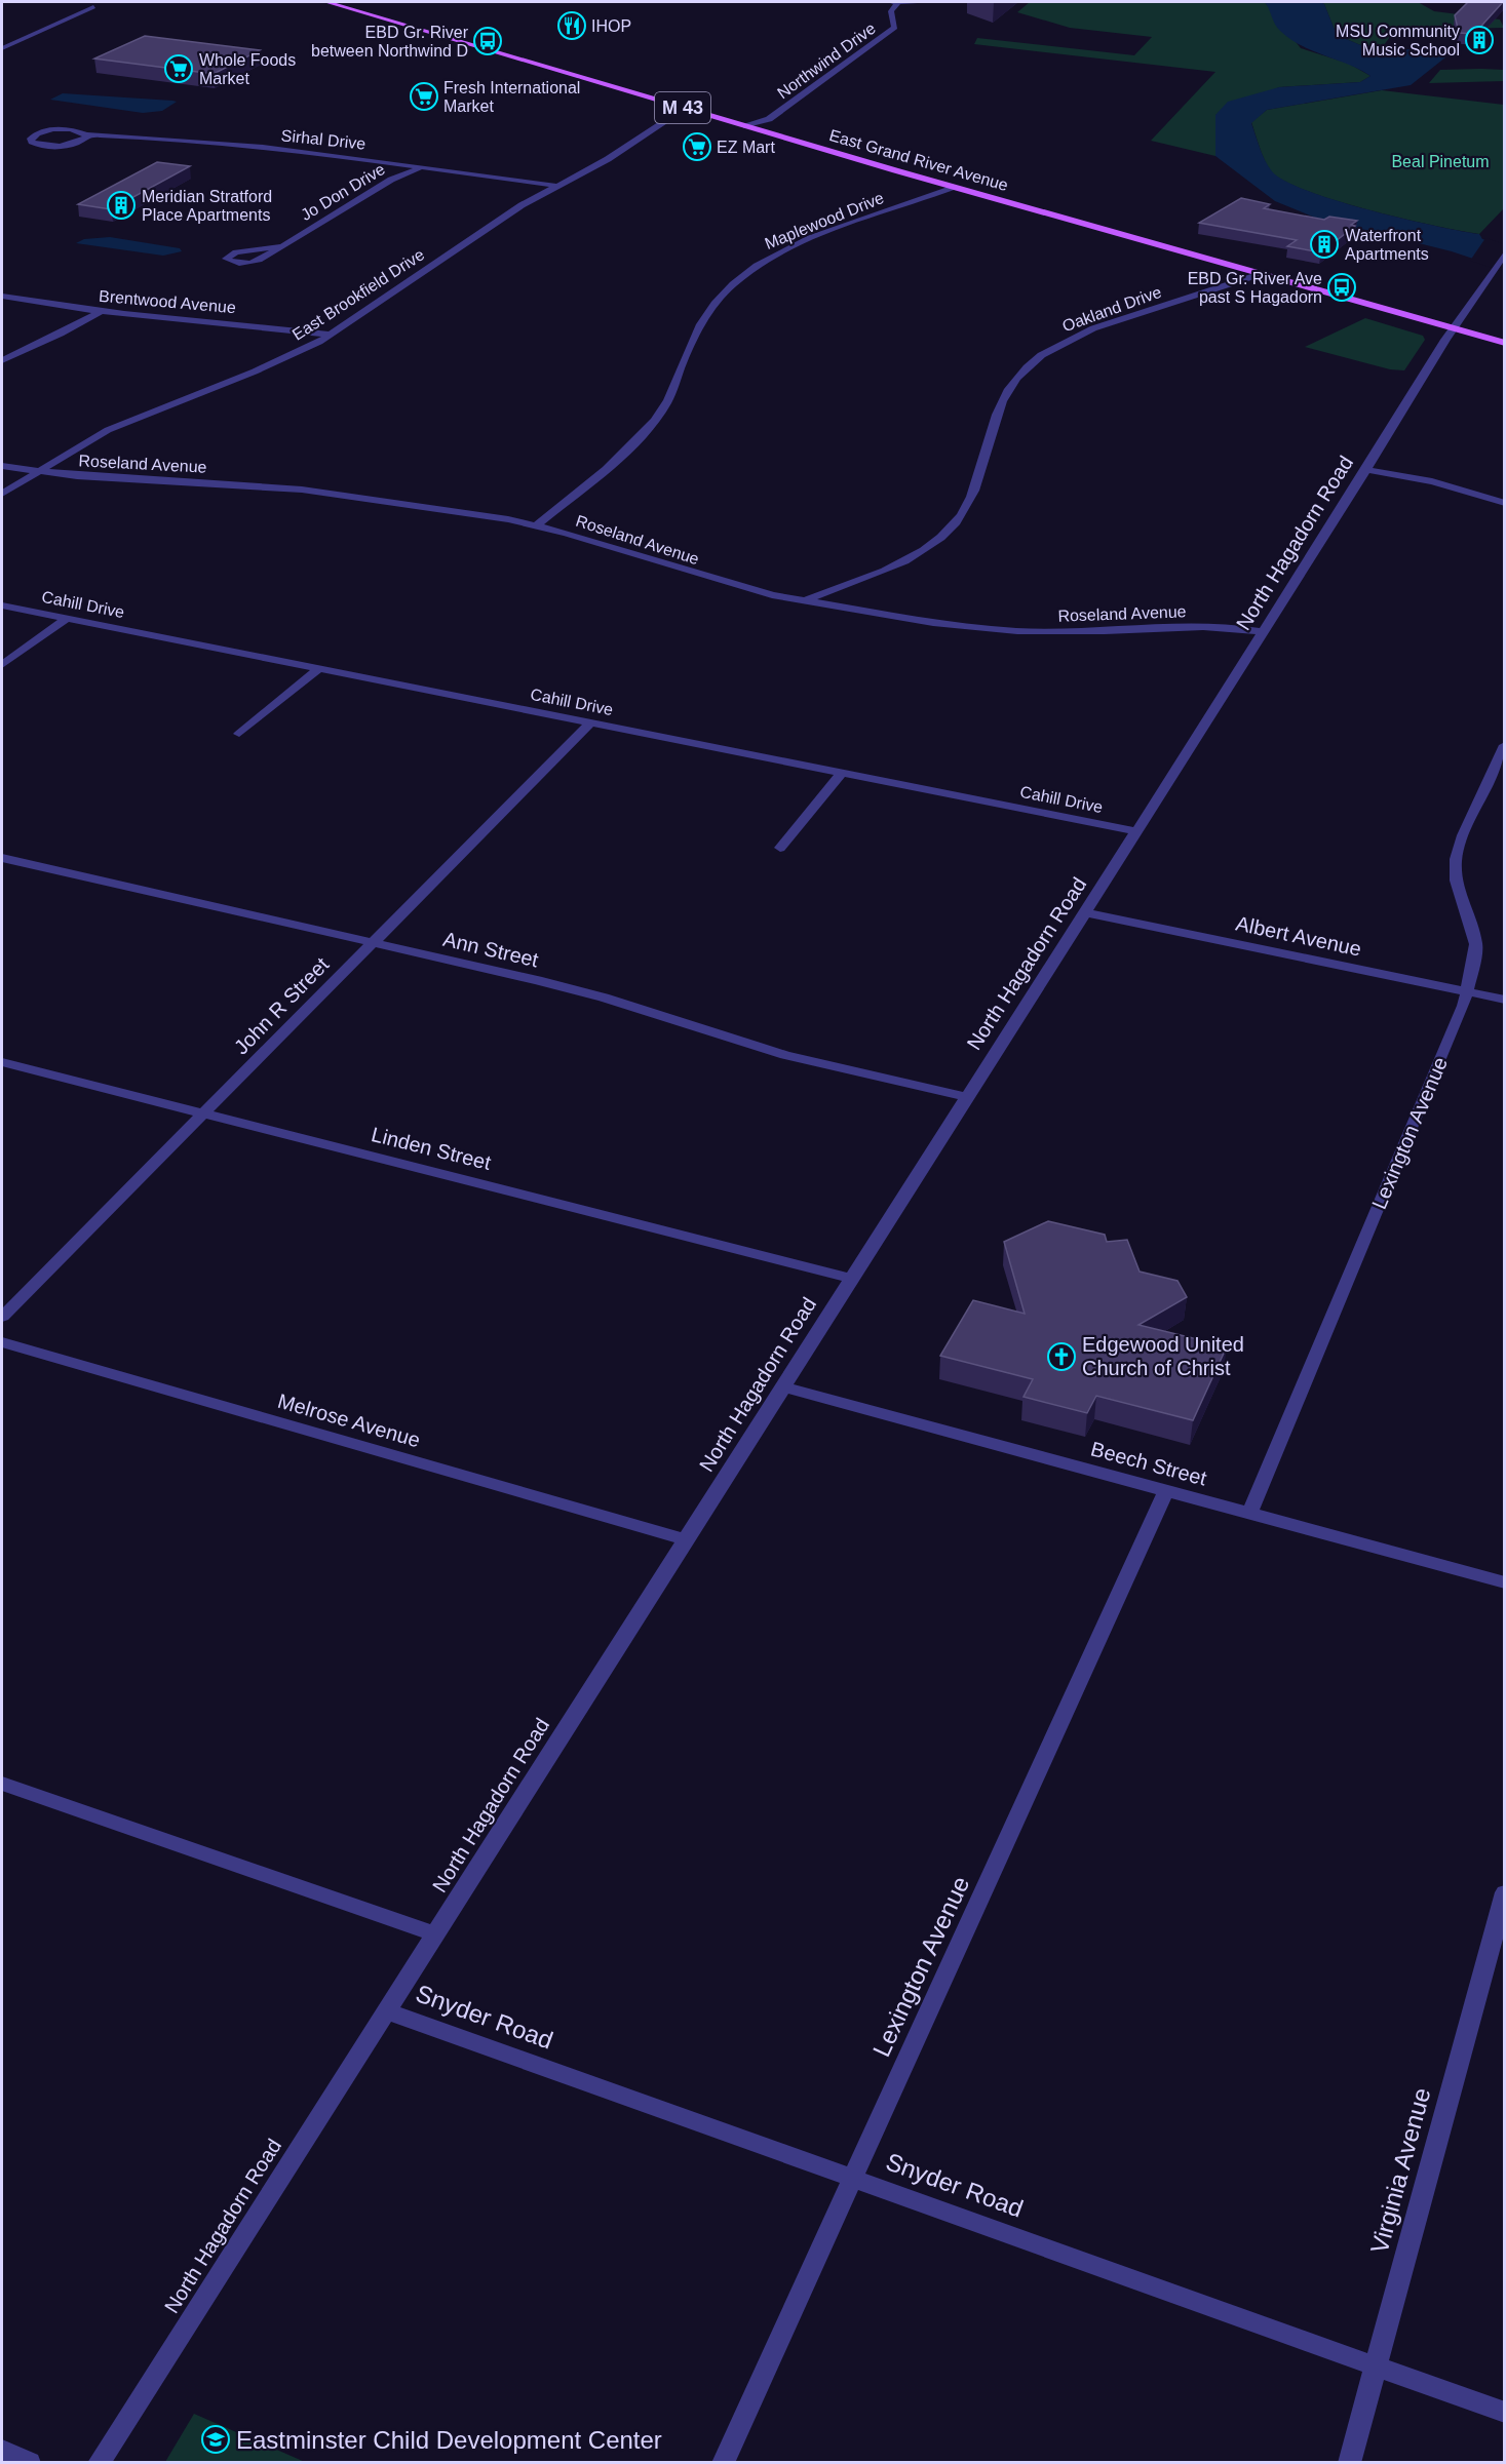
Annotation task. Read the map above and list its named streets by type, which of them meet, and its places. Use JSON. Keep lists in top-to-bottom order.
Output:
{
  "streets": {
    "main road": ["M 43", "East Grand River Avenue"],
    "street": [
      "Northwind Drive",
      "Sirhal Drive",
      "Jo Don Drive",
      "Maplewood Drive",
      "East Brookfield Drive",
      "Brentwood Avenue",
      "Oakland Drive",
      "Roseland Avenue",
      "North Hagadorn Road",
      "Cahill Drive",
      "Albert Avenue",
      "Ann Street",
      "John R Street",
      "Lexington Avenue",
      "Linden Street",
      "Melrose Avenue",
      "Beech Street",
      "Snyder Road",
      "Virginia Avenue"
    ]
  },
  "crossings": [
    ["Northwind Drive", "East Grand River Avenue"],
    ["Sirhal Drive", "Jo Don Drive"],
    ["Sirhal Drive", "East Brookfield Drive"],
    ["East Grand River Avenue", "Maplewood Drive"],
    ["East Grand River Avenue", "East Brookfield Drive"],
    ["East Grand River Avenue", "Oakland Drive"],
    ["East Grand River Avenue", "North Hagadorn Road"],
    ["Maplewood Drive", "Roseland Avenue"],
    ["East Brookfield Drive", "Brentwood Avenue"],
    ["East Brookfield Drive", "Roseland Avenue"],
    ["Oakland Drive", "Roseland Avenue"],
    ["Roseland Avenue", "North Hagadorn Road"],
    ["North Hagadorn Road", "Cahill Drive"],
    ["North Hagadorn Road", "Albert Avenue"],
    ["North Hagadorn Road", "Ann Street"],
    ["North Hagadorn Road", "Linden Street"],
    ["North Hagadorn Road", "Melrose Avenue"],
    ["North Hagadorn Road", "Beech Street"],
    ["North Hagadorn Road", "Snyder Road"],
    ["Cahill Drive", "John R Street"],
    ["Albert Avenue", "Lexington Avenue"],
    ["Ann Street", "John R Street"],
    ["John R Street", "Linden Street"],
    ["Lexington Avenue", "Beech Street"],
    ["Lexington Avenue", "Snyder Road"],
    ["Snyder Road", "Virginia Avenue"]
  ],
  "parks": ["Beal Pinetum"],
  "places": {
    "restaurant": ["IHOP"],
    "building": ["MSU Community Music School", "Meridian Stratford Place Apartments", "Waterfront Apartments"],
    "bus stop": ["EBD Gr. River between Northwind D", "EBD Gr. River Ave past S Hagadorn"],
    "supermarket": ["Whole Foods Market", "Fresh International Market", "EZ Mart"],
    "church": ["Edgewood United Church of Christ"],
    "school or university": ["Eastminster Child Development Center"]
  }
}
